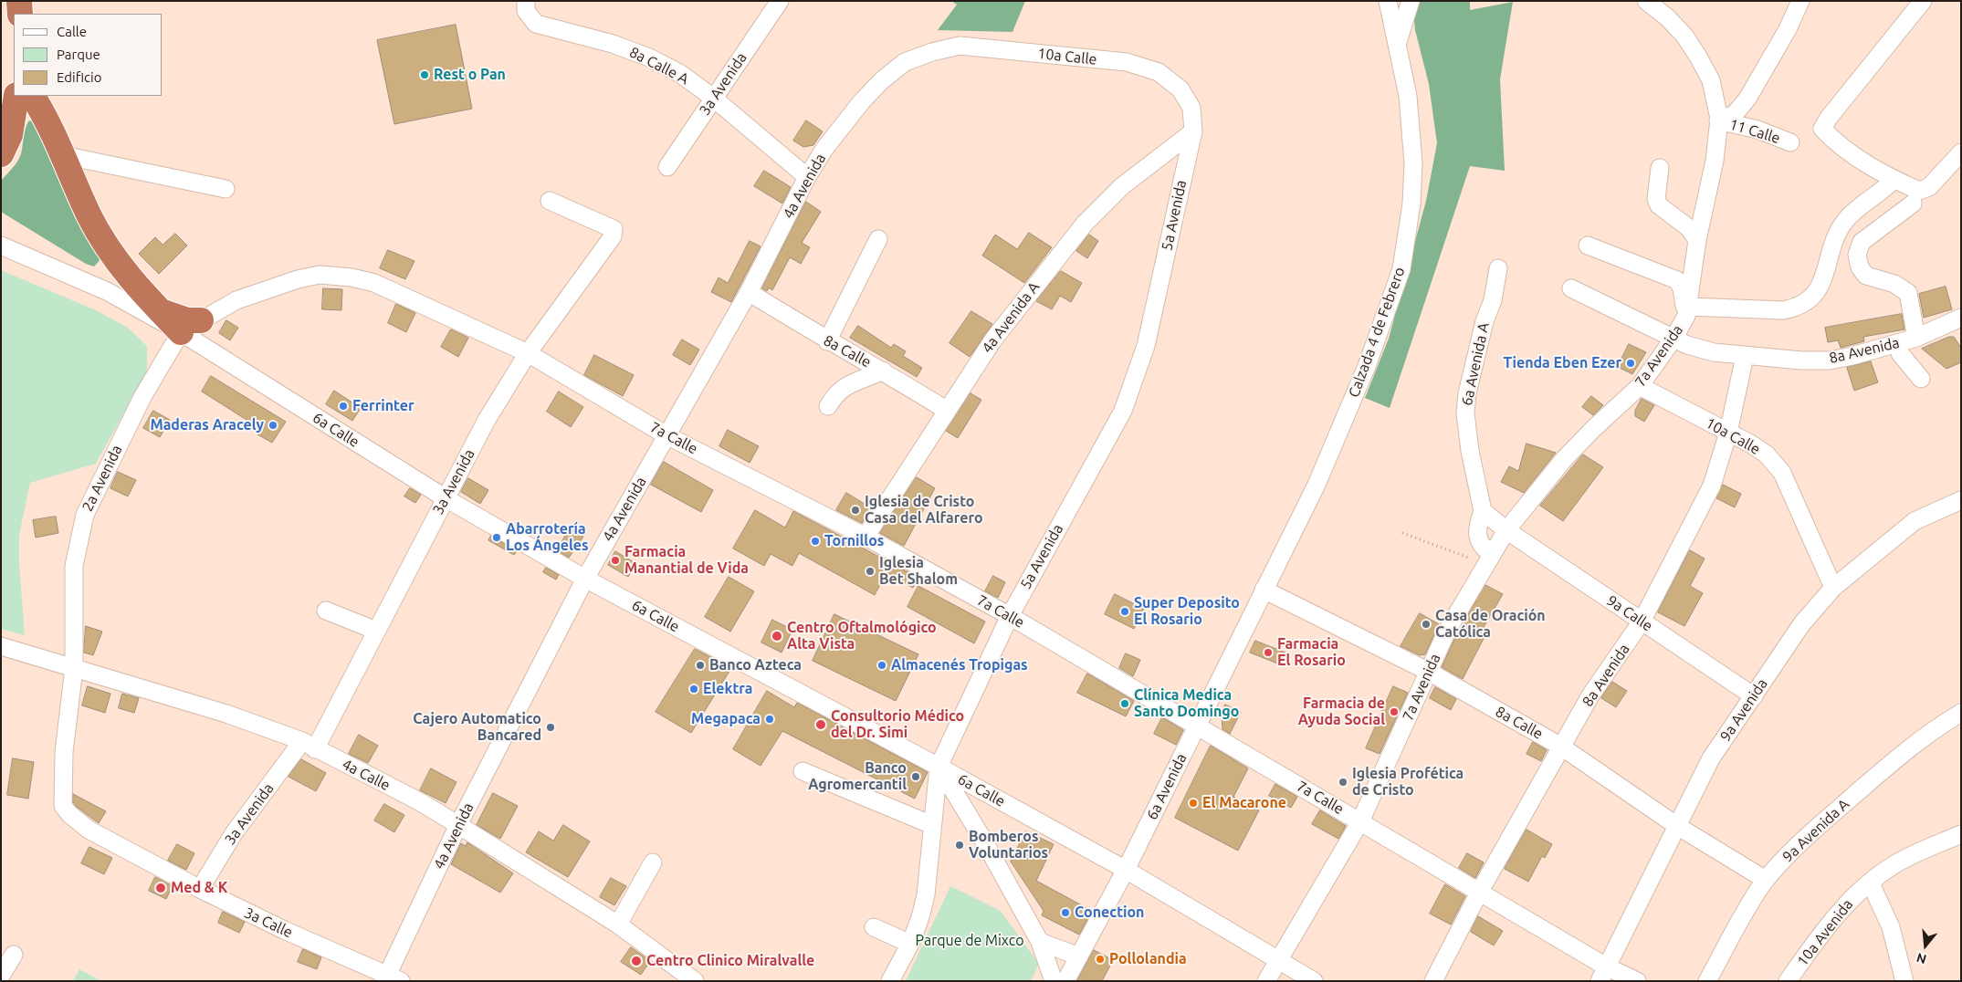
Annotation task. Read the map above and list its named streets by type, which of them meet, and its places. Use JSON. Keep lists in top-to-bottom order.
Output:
{
  "streets": {
    "street": [
      "10a Calle",
      "8a Calle A",
      "3a Avenida",
      "11 Calle",
      "4a Avenida",
      "5a Avenida",
      "4a Avenida A",
      "Calzada 4 de Febrero",
      "8a Avenida",
      "8a Calle",
      "7a Avenida",
      "6a Avenida A",
      "6a Calle",
      "7a Calle",
      "2a Avenida",
      "9a Calle",
      "9a Avenida",
      "4a Calle",
      "6a Avenida",
      "9a Avenida A",
      "3a Calle",
      "10a Avenida"
    ]
  },
  "crossings": [
    ["10a Calle", "4a Avenida"],
    ["10a Calle", "5a Avenida"],
    ["10a Calle", "4a Avenida A"],
    ["10a Calle", "8a Avenida"],
    ["10a Calle", "7a Avenida"],
    ["10a Calle", "9a Avenida"],
    ["8a Calle A", "3a Avenida"],
    ["8a Calle A", "4a Avenida"],
    ["3a Avenida", "6a Calle"],
    ["3a Avenida", "7a Calle"],
    ["3a Avenida", "4a Calle"],
    ["3a Avenida", "3a Calle"],
    ["11 Calle", "7a Avenida"],
    ["4a Avenida", "8a Calle"],
    ["4a Avenida", "6a Calle"],
    ["4a Avenida", "7a Calle"],
    ["4a Avenida", "4a Calle"],
    ["4a Avenida", "3a Calle"],
    ["5a Avenida", "4a Avenida A"],
    ["5a Avenida", "6a Calle"],
    ["5a Avenida", "7a Calle"],
    ["4a Avenida A", "8a Calle"],
    ["4a Avenida A", "7a Calle"],
    ["Calzada 4 de Febrero", "8a Calle"],
    ["Calzada 4 de Febrero", "6a Avenida"],
    ["8a Avenida", "8a Calle"],
    ["8a Avenida", "7a Avenida"],
    ["8a Avenida", "7a Calle"],
    ["8a Avenida", "9a Calle"],
    ["8a Calle", "7a Avenida"],
    ["8a Calle", "9a Avenida"],
    ["8a Calle", "6a Avenida"],
    ["7a Avenida", "6a Calle"],
    ["7a Avenida", "7a Calle"],
    ["7a Avenida", "9a Calle"],
    ["6a Calle", "2a Avenida"],
    ["6a Calle", "6a Avenida"],
    ["7a Calle", "2a Avenida"],
    ["7a Calle", "9a Avenida"],
    ["7a Calle", "6a Avenida"],
    ["2a Avenida", "4a Calle"],
    ["2a Avenida", "3a Calle"],
    ["9a Calle", "9a Avenida"]
  ],
  "parks": ["Parque de Mixco"],
  "places": [
    "Rest o Pan",
    "Tienda Eben Ezer",
    "Ferrinter",
    "Maderas Aracely",
    "Iglesia de Cristo Casa del Alfarero",
    "Abarrotería Los Ángeles",
    "Tornillos",
    "Farmacia Manantial de Vida",
    "Iglesia Bet Shalom",
    "Super Deposito El Rosario",
    "Casa de Oración Católica",
    "Centro Oftalmológico Alta Vista",
    "Farmacia El Rosario",
    "Banco Azteca",
    "Almacenés Tropigas",
    "Elektra",
    "Clínica Medica Santo Domingo",
    "Farmacia de Ayuda Social",
    "Megapaca",
    "Consultorio Médico del Dr. Simi",
    "Cajero Automatico Bancared",
    "Banco Agromercantil",
    "Iglesia Profética de Cristo",
    "El Macarone",
    "Bomberos Voluntarios",
    "Med & K",
    "Conection",
    "Pollolandia",
    "Centro Clinico Miralvalle"
  ],
  "legend": ["Calle", "Parque", "Edificio"],
  "north": "bottom"
}
